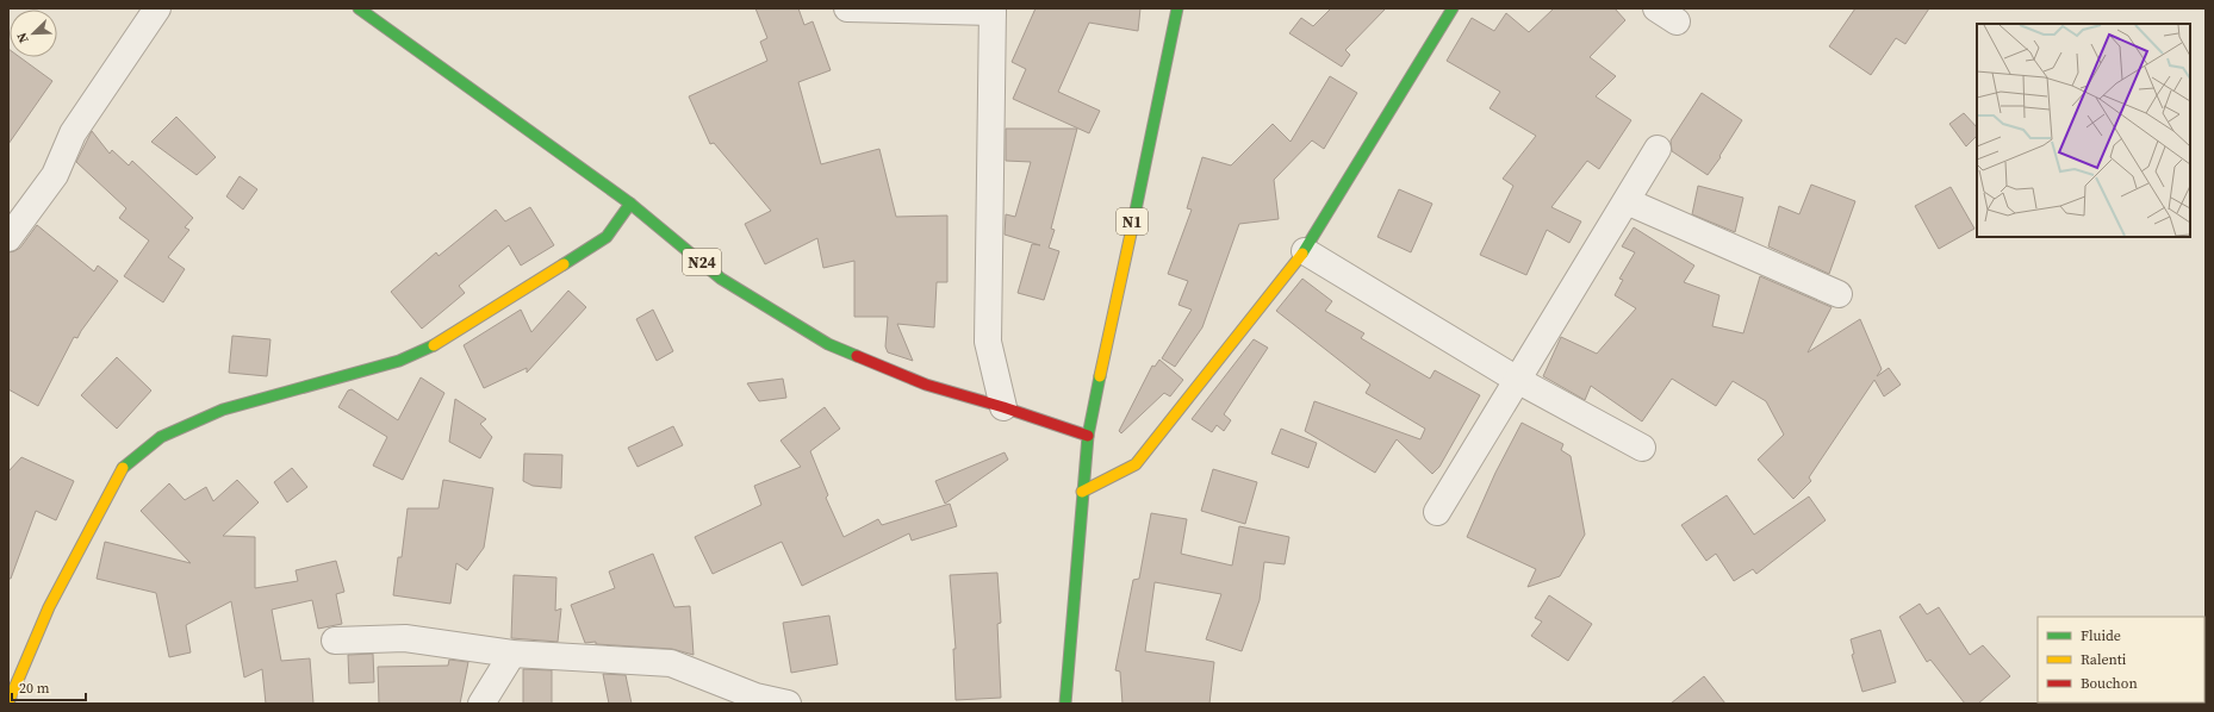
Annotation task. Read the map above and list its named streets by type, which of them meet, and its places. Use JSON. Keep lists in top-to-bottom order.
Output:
{
  "streets": {
    "main road": ["N1", "N24"]
  },
  "crossings": [
    ["N1", "N24"]
  ],
  "legend": ["Fluide", "Ralenti", "Bouchon"],
  "scale_bar": "20 m",
  "north": "bottom left"
}
